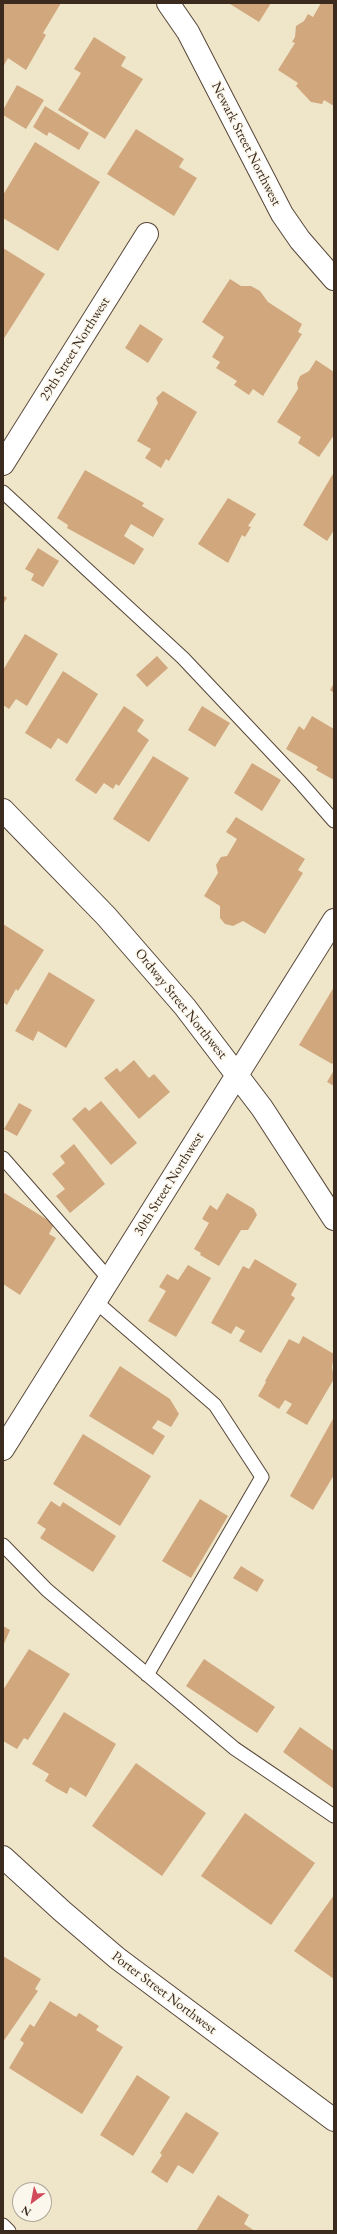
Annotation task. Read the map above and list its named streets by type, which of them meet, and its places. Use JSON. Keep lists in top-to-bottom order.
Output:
{
  "streets": {
    "street": [
      "Newark Street Northwest",
      "29th Street Northwest",
      "Ordway Street Northwest",
      "30th Street Northwest",
      "Porter Street Northwest"
    ]
  },
  "crossings": [
    ["Ordway Street Northwest", "30th Street Northwest"]
  ],
  "north": "bottom left"
}
